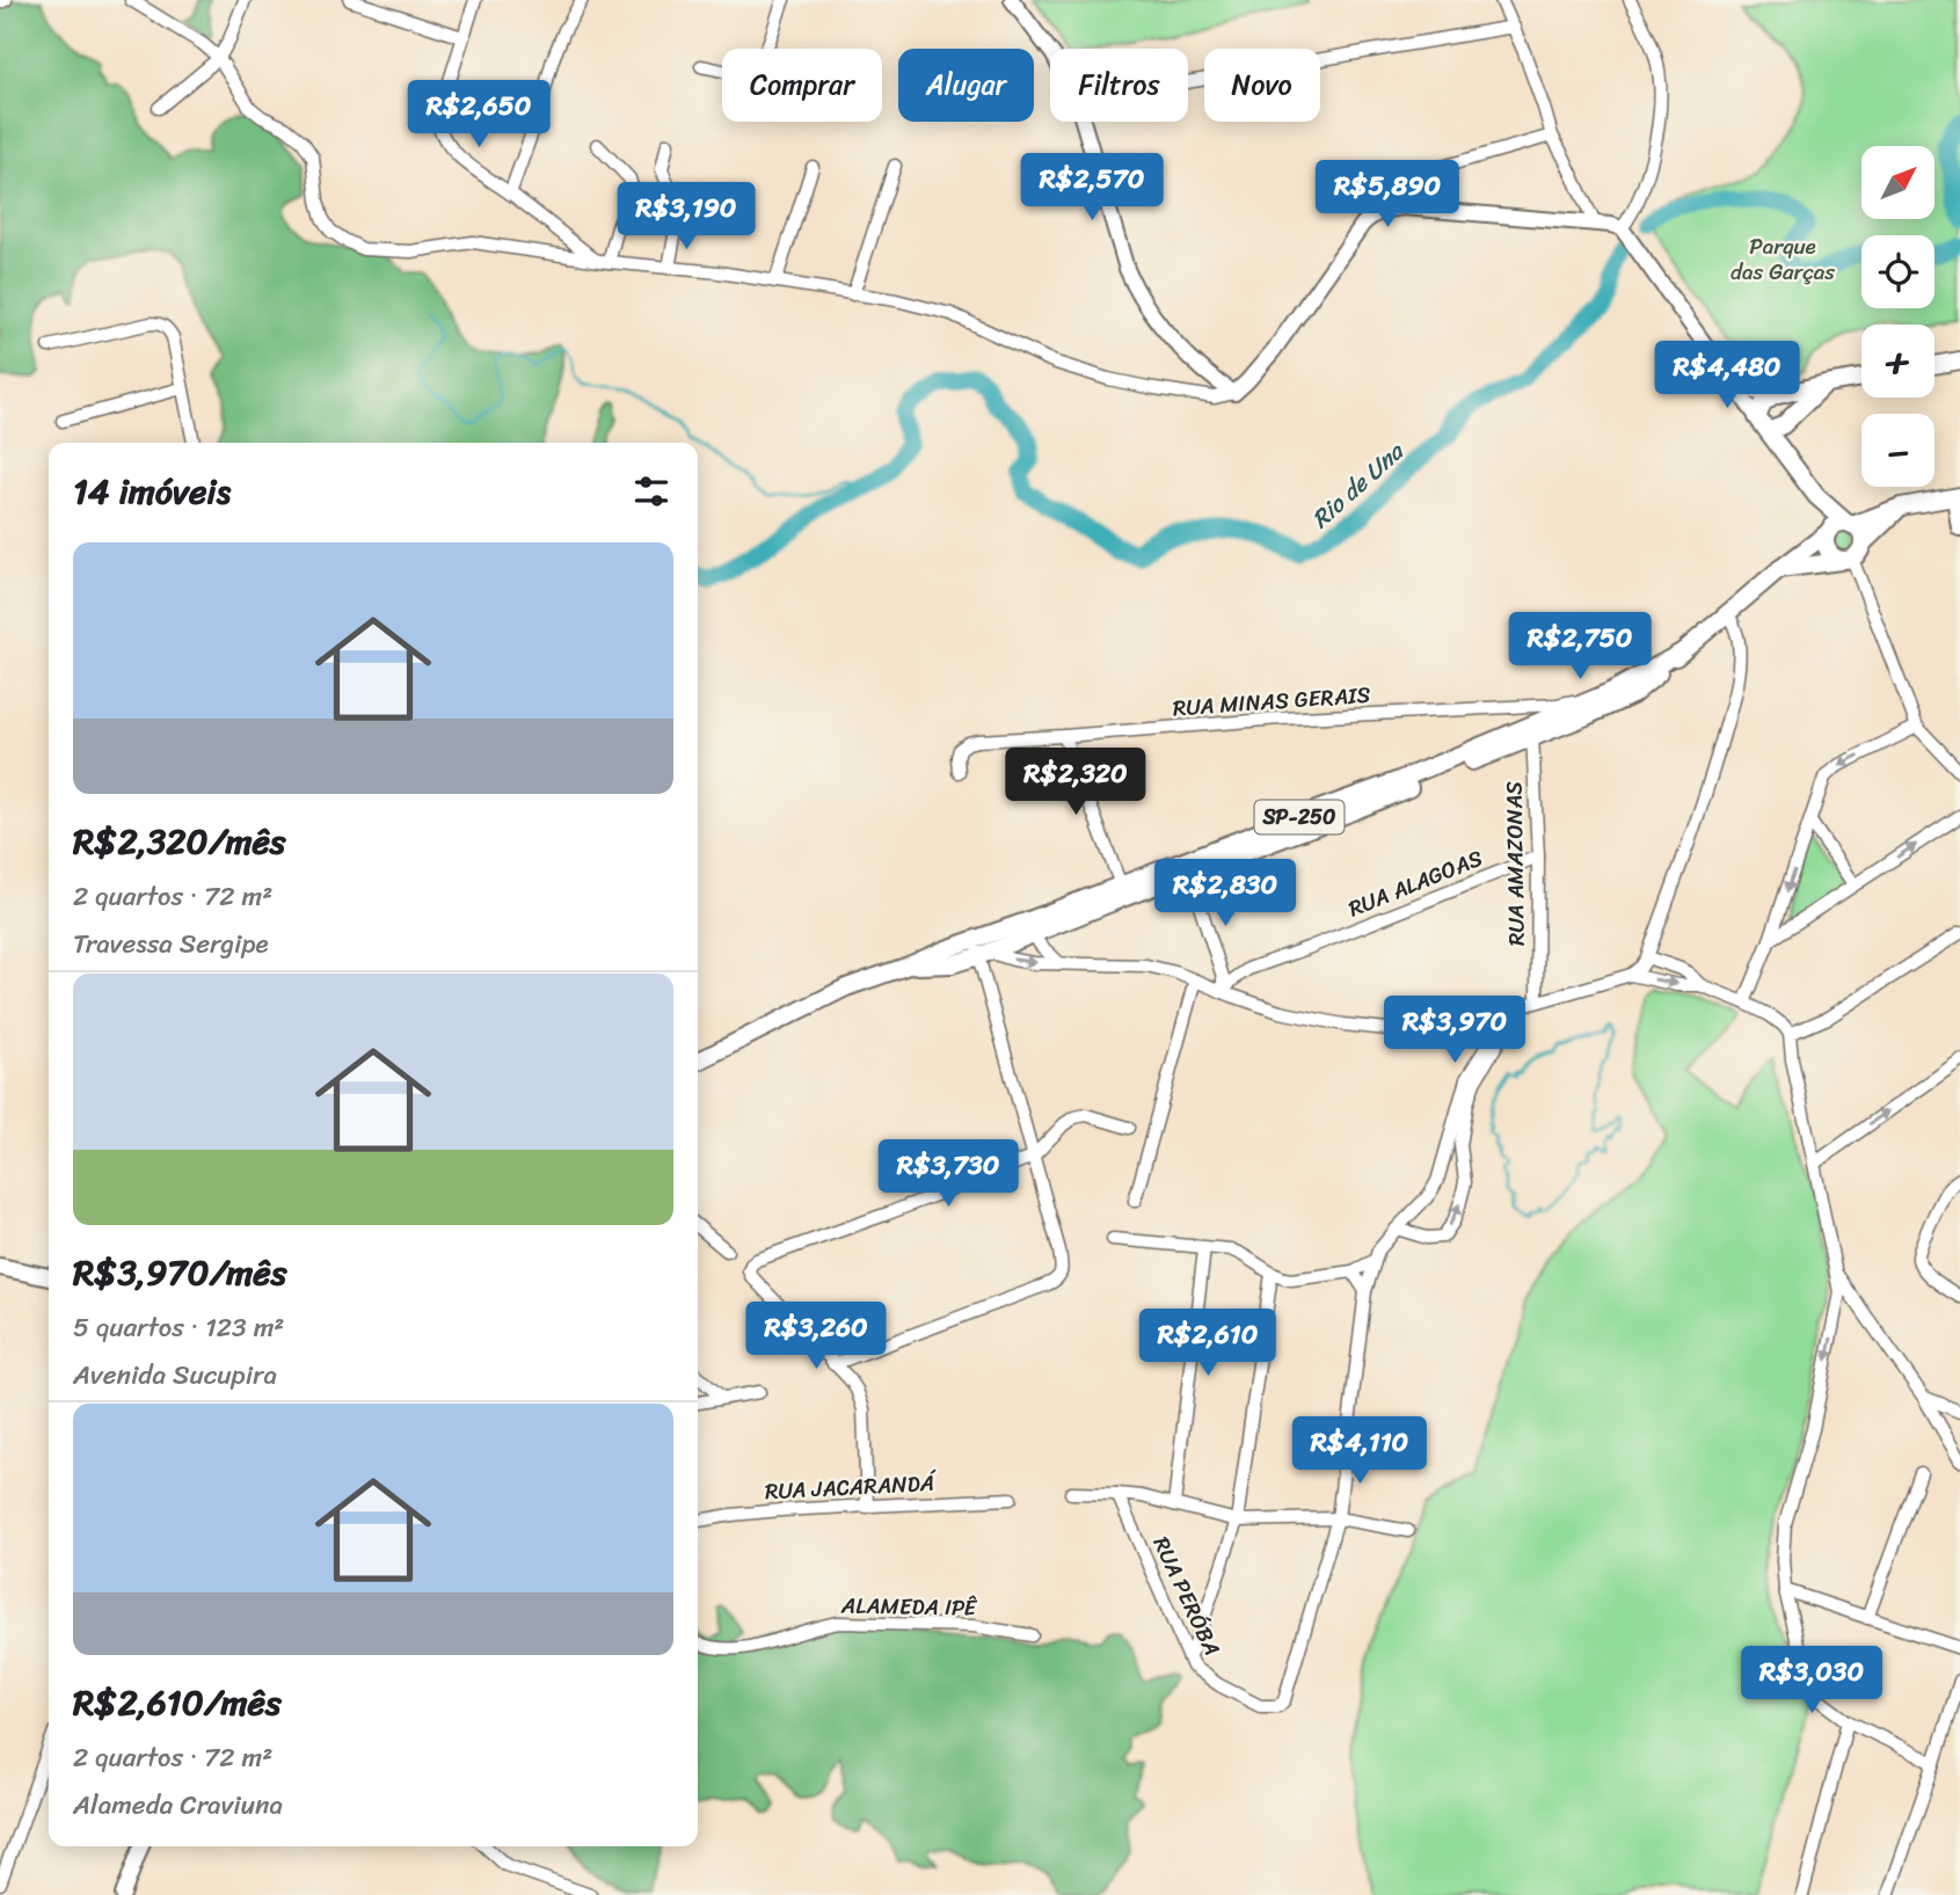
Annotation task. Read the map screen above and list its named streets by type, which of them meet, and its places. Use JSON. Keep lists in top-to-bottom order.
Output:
{
  "streets": {
    "main road": ["SP-250"],
    "street": [
      "RUA MINAS GERAIS",
      "RUA AMAZONAS",
      "RUA ALAGOAS",
      "RUA JACARANDÁ",
      "RUA PERÓBA",
      "ALAMEDA IPÊ"
    ]
  },
  "crossings": [
    ["RUA MINAS GERAIS", "SP-250"],
    ["SP-250", "RUA AMAZONAS"],
    ["RUA AMAZONAS", "RUA ALAGOAS"]
  ],
  "water": ["Rio de Una"],
  "parks": ["Parque das Garças"],
  "north": "top right",
  "page": {
    "chip": [
      "Comprar",
      "Alugar",
      "Filtros",
      "Novo"
    ],
    "price": [
      "R$2,650",
      "R$2,570",
      "R$5,890",
      "R$3,190",
      "R$4,480",
      "R$2,750",
      "R$2,320",
      "R$2,830",
      "R$3,970",
      "R$3,730",
      "R$3,260",
      "R$2,610",
      "R$4,110",
      "R$3,030"
    ],
    "map_buttons": ["+", "−"],
    "heading": "14 imóveis",
    "list": [
      {
        "name": "R$2,320/mês",
        "note": "2 quartos · 72 m² · Travessa Sergipe"
      },
      {
        "name": "R$3,970/mês",
        "note": "5 quartos · 123 m² · Avenida Sucupira"
      },
      {
        "name": "R$2,610/mês",
        "note": "2 quartos · 72 m² · Alameda Craviuna"
      }
    ]
  }
}
